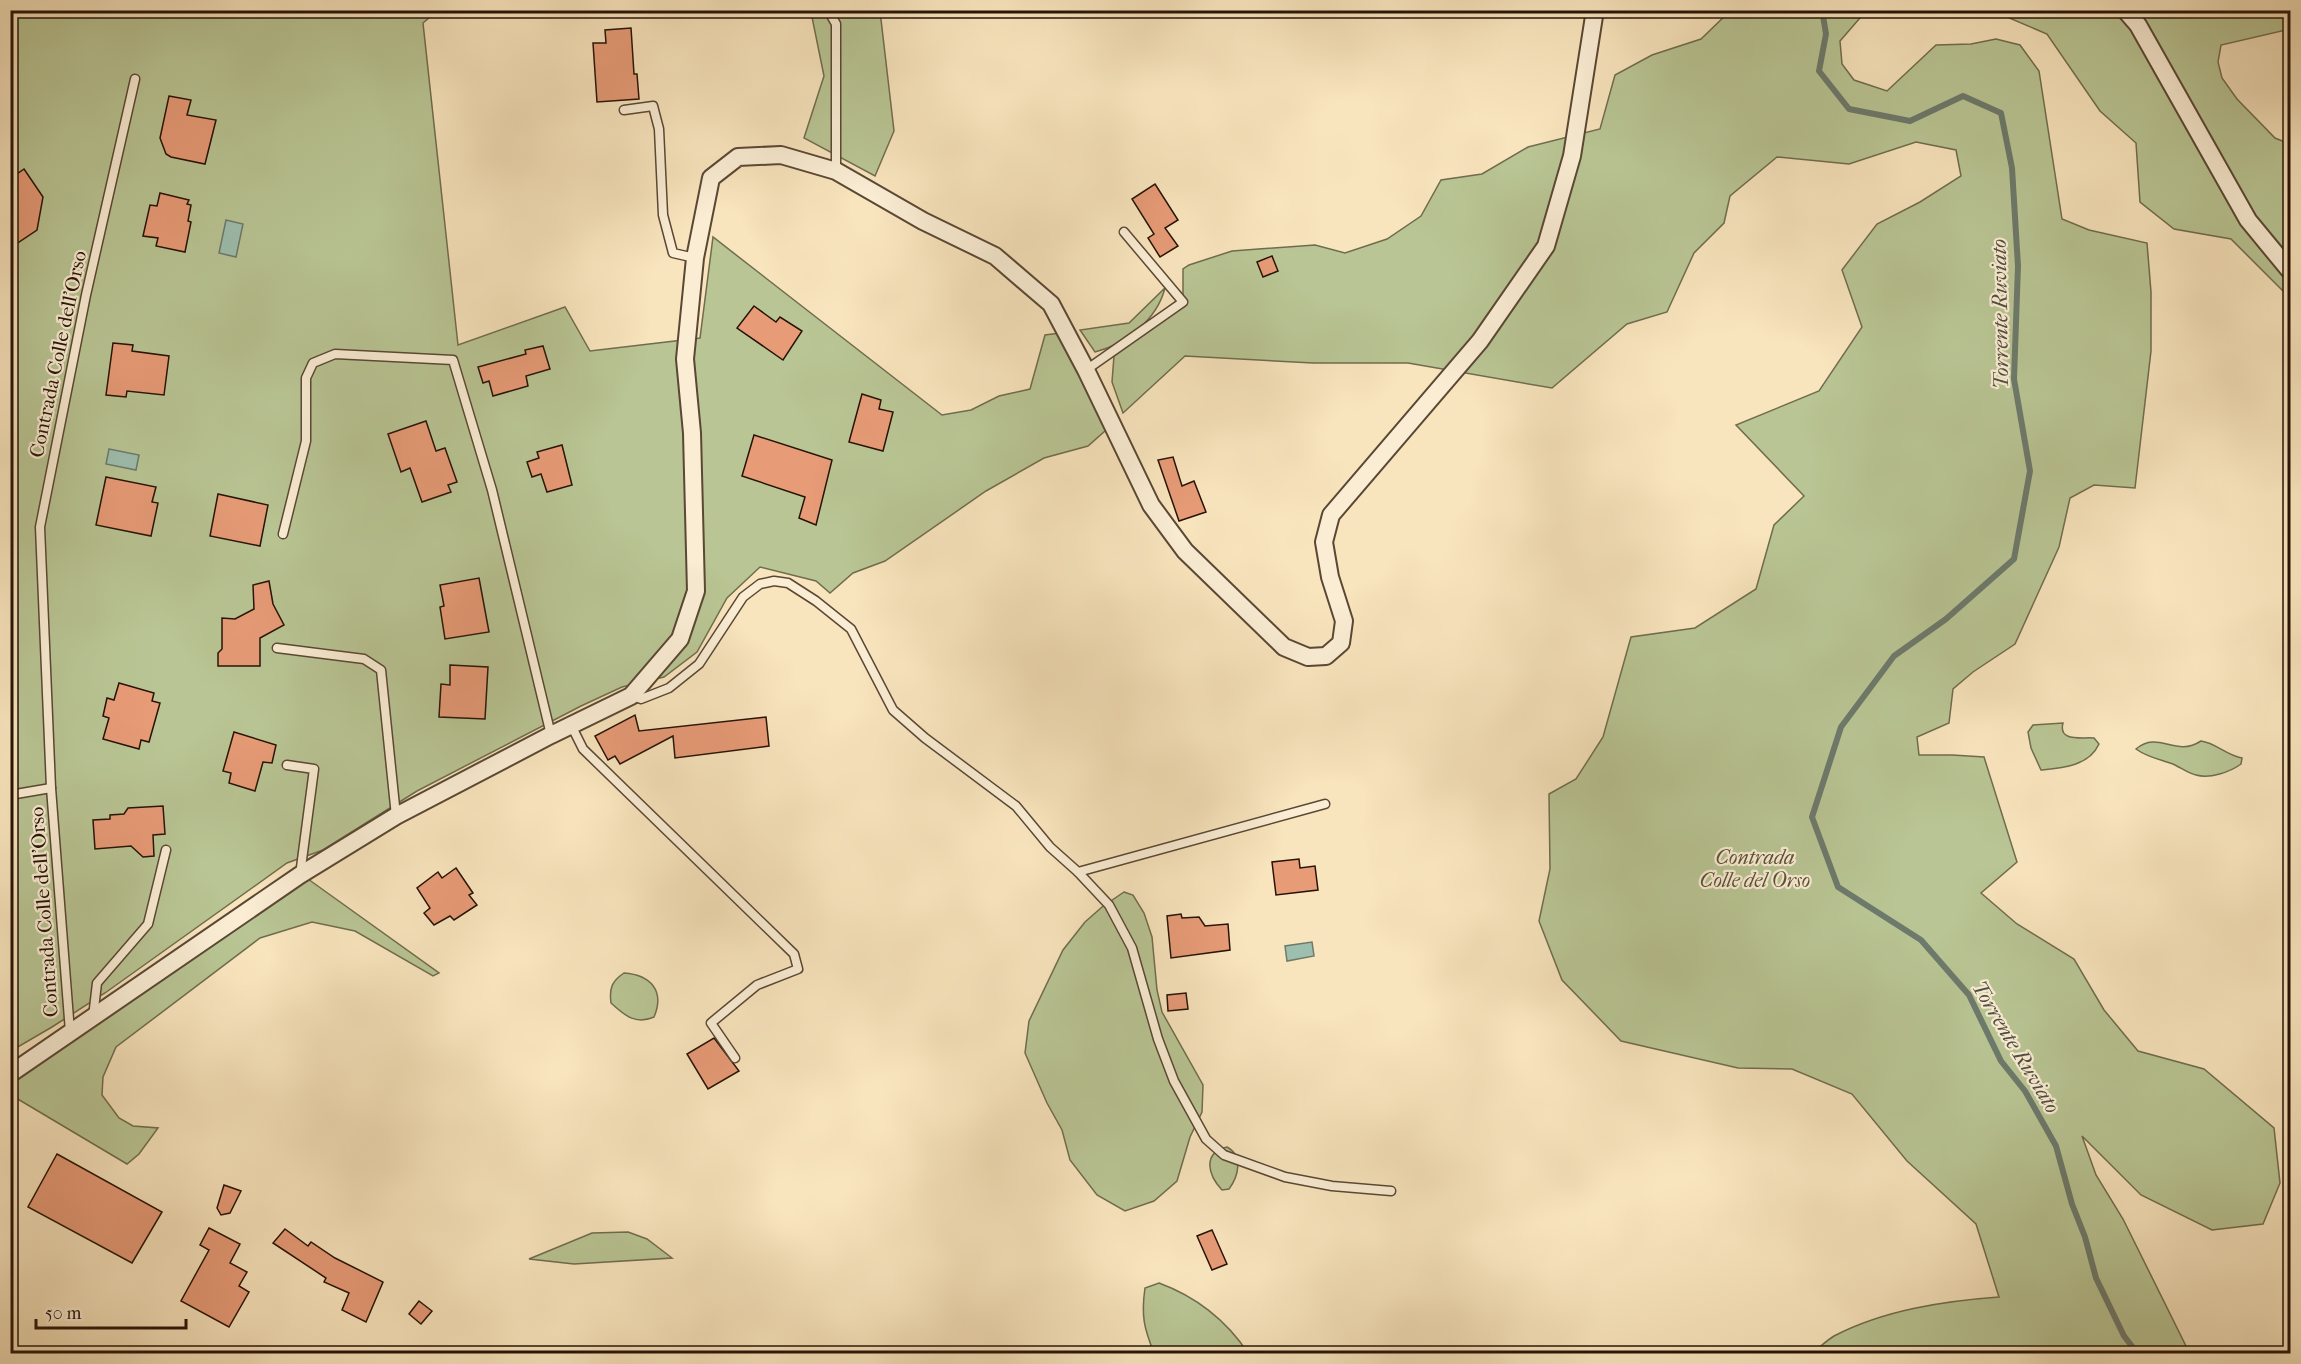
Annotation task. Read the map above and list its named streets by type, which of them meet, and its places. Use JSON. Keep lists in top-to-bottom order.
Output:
{
  "streets": {
    "lane": ["Contrada Colle dell'Orso"]
  },
  "water": ["Torrente Ruviato"],
  "parks": ["Contrada Colle del Orso"],
  "scale_bar": "50 m"
}
